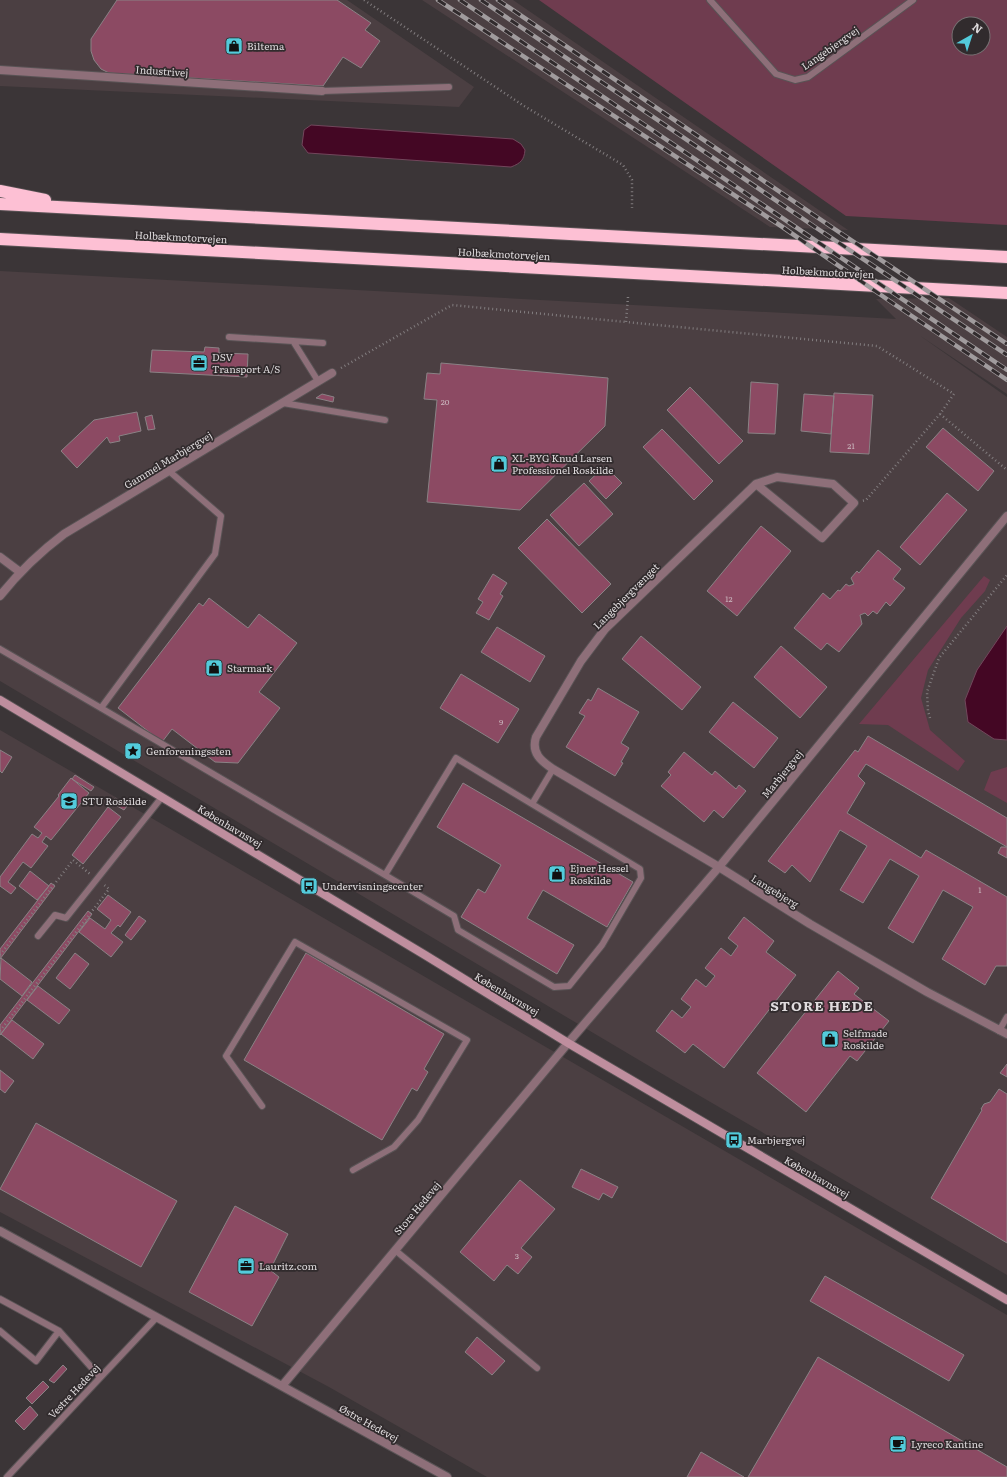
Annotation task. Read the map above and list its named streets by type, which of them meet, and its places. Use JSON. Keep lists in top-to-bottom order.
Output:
{
  "streets": {
    "highway": ["Holbækmotorvejen"],
    "main road": ["Københavnsvej"],
    "street": [
      "Industrivej",
      "Gammel Marbjergvej",
      "Langebjergvænget",
      "Marbjergvej",
      "Langebjerg",
      "Store Hedevej",
      "Østre Hedevej"
    ],
    "lane": ["Langebjergvej", "Vestre Hedevej"]
  },
  "crossings": [
    ["Langebjergvænget", "Langebjerg"],
    ["Marbjergvej", "Københavnsvej"],
    ["Marbjergvej", "Langebjerg"],
    ["Marbjergvej", "Store Hedevej"],
    ["Københavnsvej", "Store Hedevej"],
    ["Store Hedevej", "Østre Hedevej"]
  ],
  "districts": ["STORE HEDE"],
  "places": {
    "shop": [
      "Biltema",
      "XL-BYG Knud Larsen Professionel Roskilde",
      "Starmark",
      "Ejner Hessel Roskilde",
      "Selfmade Roskilde"
    ],
    "office": ["DSV Transport A/S", "Lauritz.com"],
    "place": ["Genforeningssten"],
    "school or university": ["STU Roskilde"],
    "bus stop": ["Undervisningscenter", "Marbjergvej"],
    "cafe": ["Lyreco Kantine"]
  },
  "house_numbers": [
    "20",
    "21",
    "12",
    "9",
    "1",
    "3"
  ],
  "north": "top right"
}
